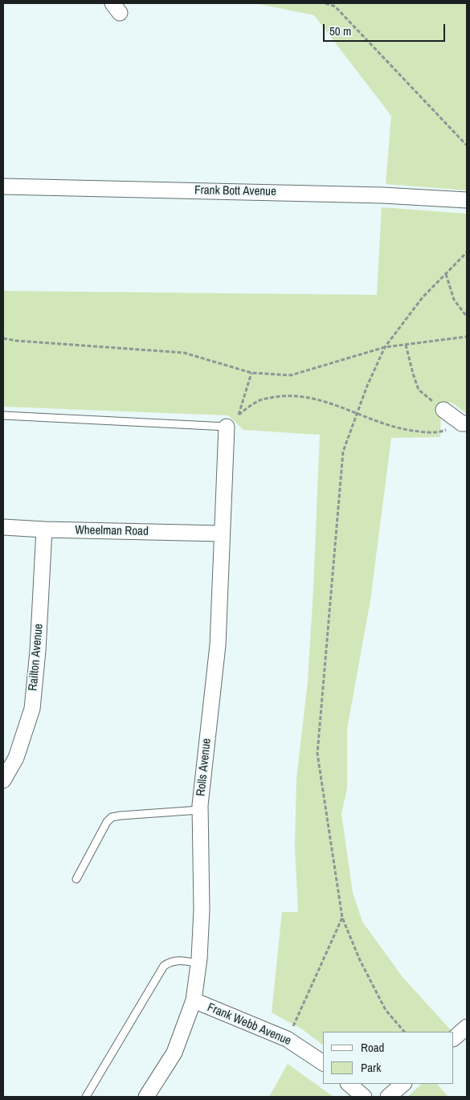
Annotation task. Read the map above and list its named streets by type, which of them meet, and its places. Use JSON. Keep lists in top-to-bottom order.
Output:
{
  "streets": {
    "street": [
      "Frank Bott Avenue",
      "Wheelman Road",
      "Railton Avenue",
      "Rolls Avenue",
      "Frank Webb Avenue"
    ]
  },
  "crossings": [
    ["Wheelman Road", "Railton Avenue"],
    ["Wheelman Road", "Rolls Avenue"],
    ["Rolls Avenue", "Frank Webb Avenue"]
  ],
  "legend": ["Road", "Park"],
  "scale_bar": "50 m"
}
